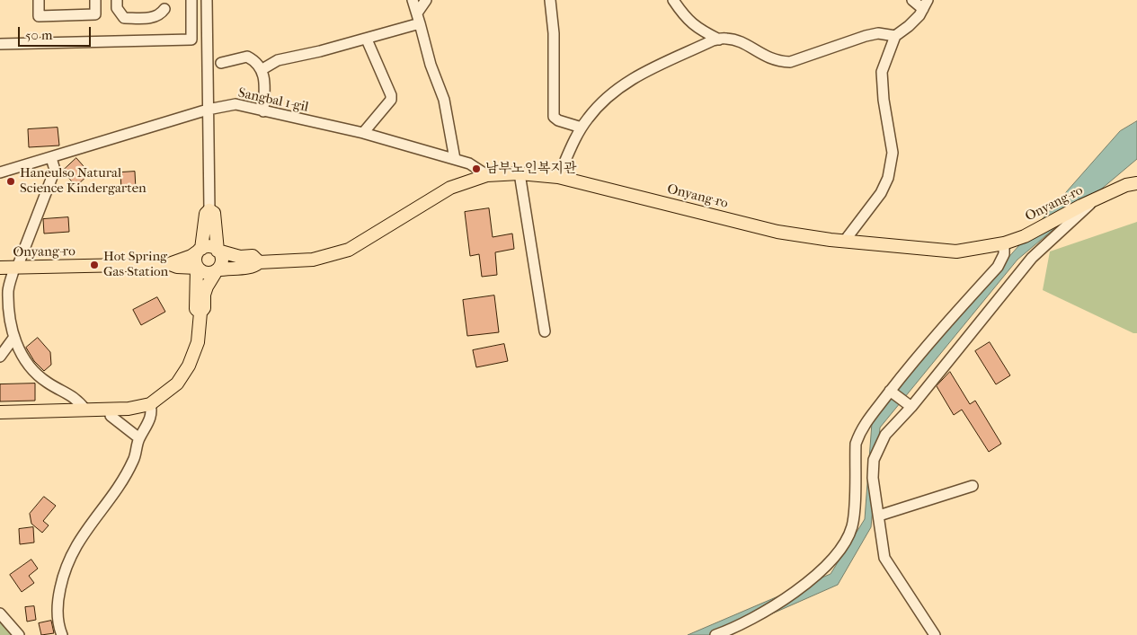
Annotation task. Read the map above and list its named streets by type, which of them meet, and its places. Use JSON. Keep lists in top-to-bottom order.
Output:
{
  "streets": {
    "main road": ["Onyang-ro"],
    "street": ["Sangbal 1-gil"]
  },
  "crossings": [
    ["Sangbal 1-gil", "Onyang-ro"]
  ],
  "places": ["남부노인복지관", "Haneulso Natural Science Kindergarten", "Hot Spring Gas Station"],
  "scale_bar": "50 m"
}
